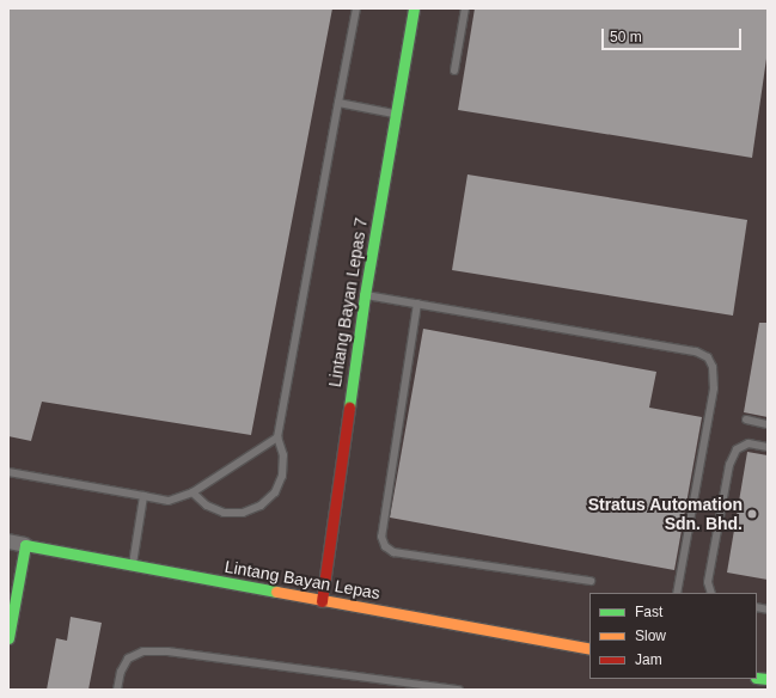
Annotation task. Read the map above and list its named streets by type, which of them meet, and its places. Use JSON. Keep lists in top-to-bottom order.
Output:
{
  "streets": {
    "street": ["Lintang Bayan Lepas 7", "Lintang Bayan Lepas"]
  },
  "crossings": [
    ["Lintang Bayan Lepas 7", "Lintang Bayan Lepas"]
  ],
  "places": ["Stratus Automation Sdn. Bhd."],
  "legend": ["Fast", "Slow", "Jam"],
  "scale_bar": "50 m"
}
